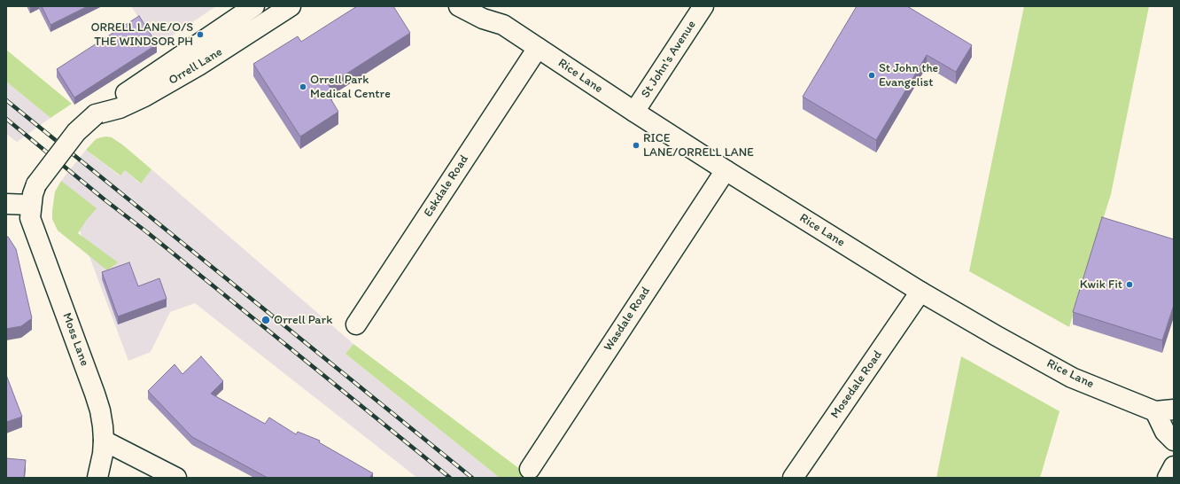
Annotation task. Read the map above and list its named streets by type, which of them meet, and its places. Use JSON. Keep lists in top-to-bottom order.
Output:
{
  "streets": {
    "main road": [
      "St John's Avenue",
      "Orrell Lane",
      "Rice Lane",
      "Eskdale Road",
      "Wasdale Road",
      "Moss Lane",
      "Mosedale Road"
    ]
  },
  "crossings": [
    ["St John's Avenue", "Rice Lane"],
    ["Orrell Lane", "Moss Lane"],
    ["Rice Lane", "Eskdale Road"],
    ["Rice Lane", "Wasdale Road"],
    ["Rice Lane", "Mosedale Road"]
  ],
  "places": [
    "ORRELL LANE/O/S THE WINDSOR PH",
    "St John the Evangelist",
    "Orrell Park Medical Centre",
    "RICE LANE/ORRELL LANE",
    "Kwik Fit",
    "Orrell Park"
  ]
}
